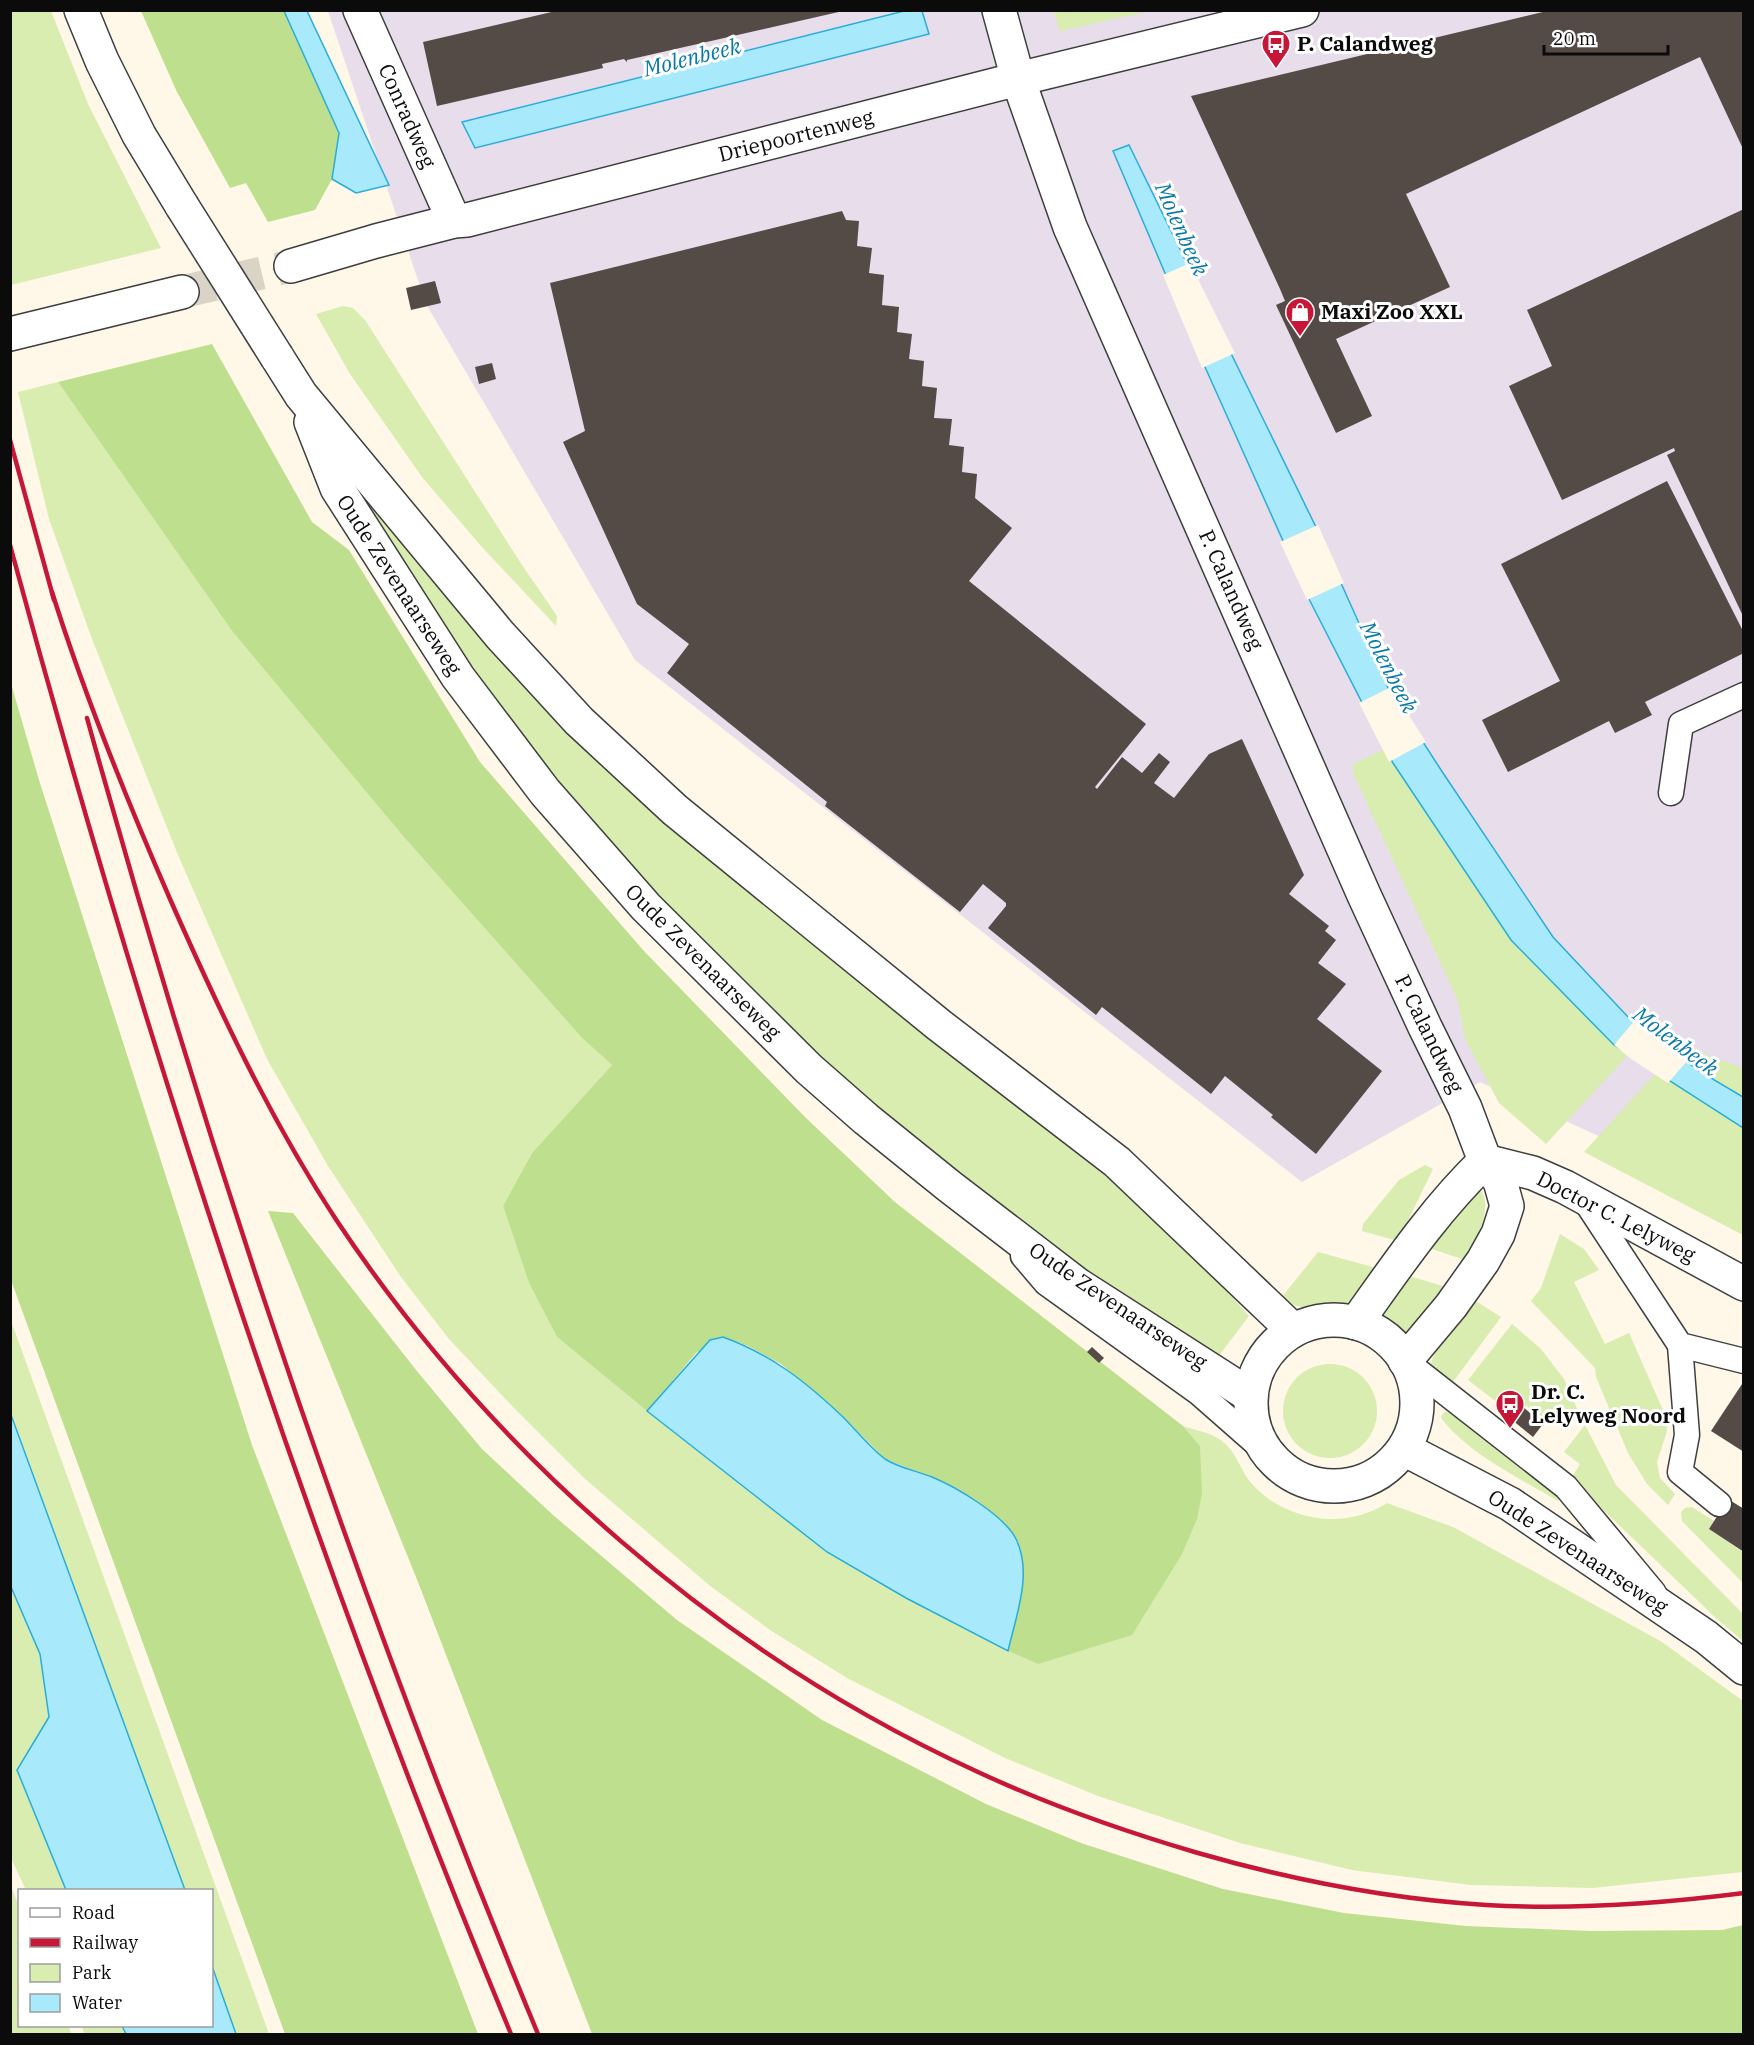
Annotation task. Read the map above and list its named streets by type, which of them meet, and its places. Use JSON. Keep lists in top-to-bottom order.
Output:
{
  "streets": {
    "street": [
      "Conradweg",
      "Driepoortenweg",
      "Oude Zevenaarseweg",
      "P. Calandweg",
      "Doctor C. Lelyweg"
    ]
  },
  "crossings": [
    ["Conradweg", "Driepoortenweg"],
    ["Driepoortenweg", "P. Calandweg"],
    ["Oude Zevenaarseweg", "P. Calandweg"],
    ["P. Calandweg", "Doctor C. Lelyweg"]
  ],
  "water": ["Molenbeek"],
  "places": {
    "bus stop": ["P. Calandweg", "Dr. C. Lelyweg Noord"],
    "shop": ["Maxi Zoo XXL"]
  },
  "legend": [
    "Road",
    "Railway",
    "Park",
    "Water"
  ],
  "scale_bar": "20 m"
}
